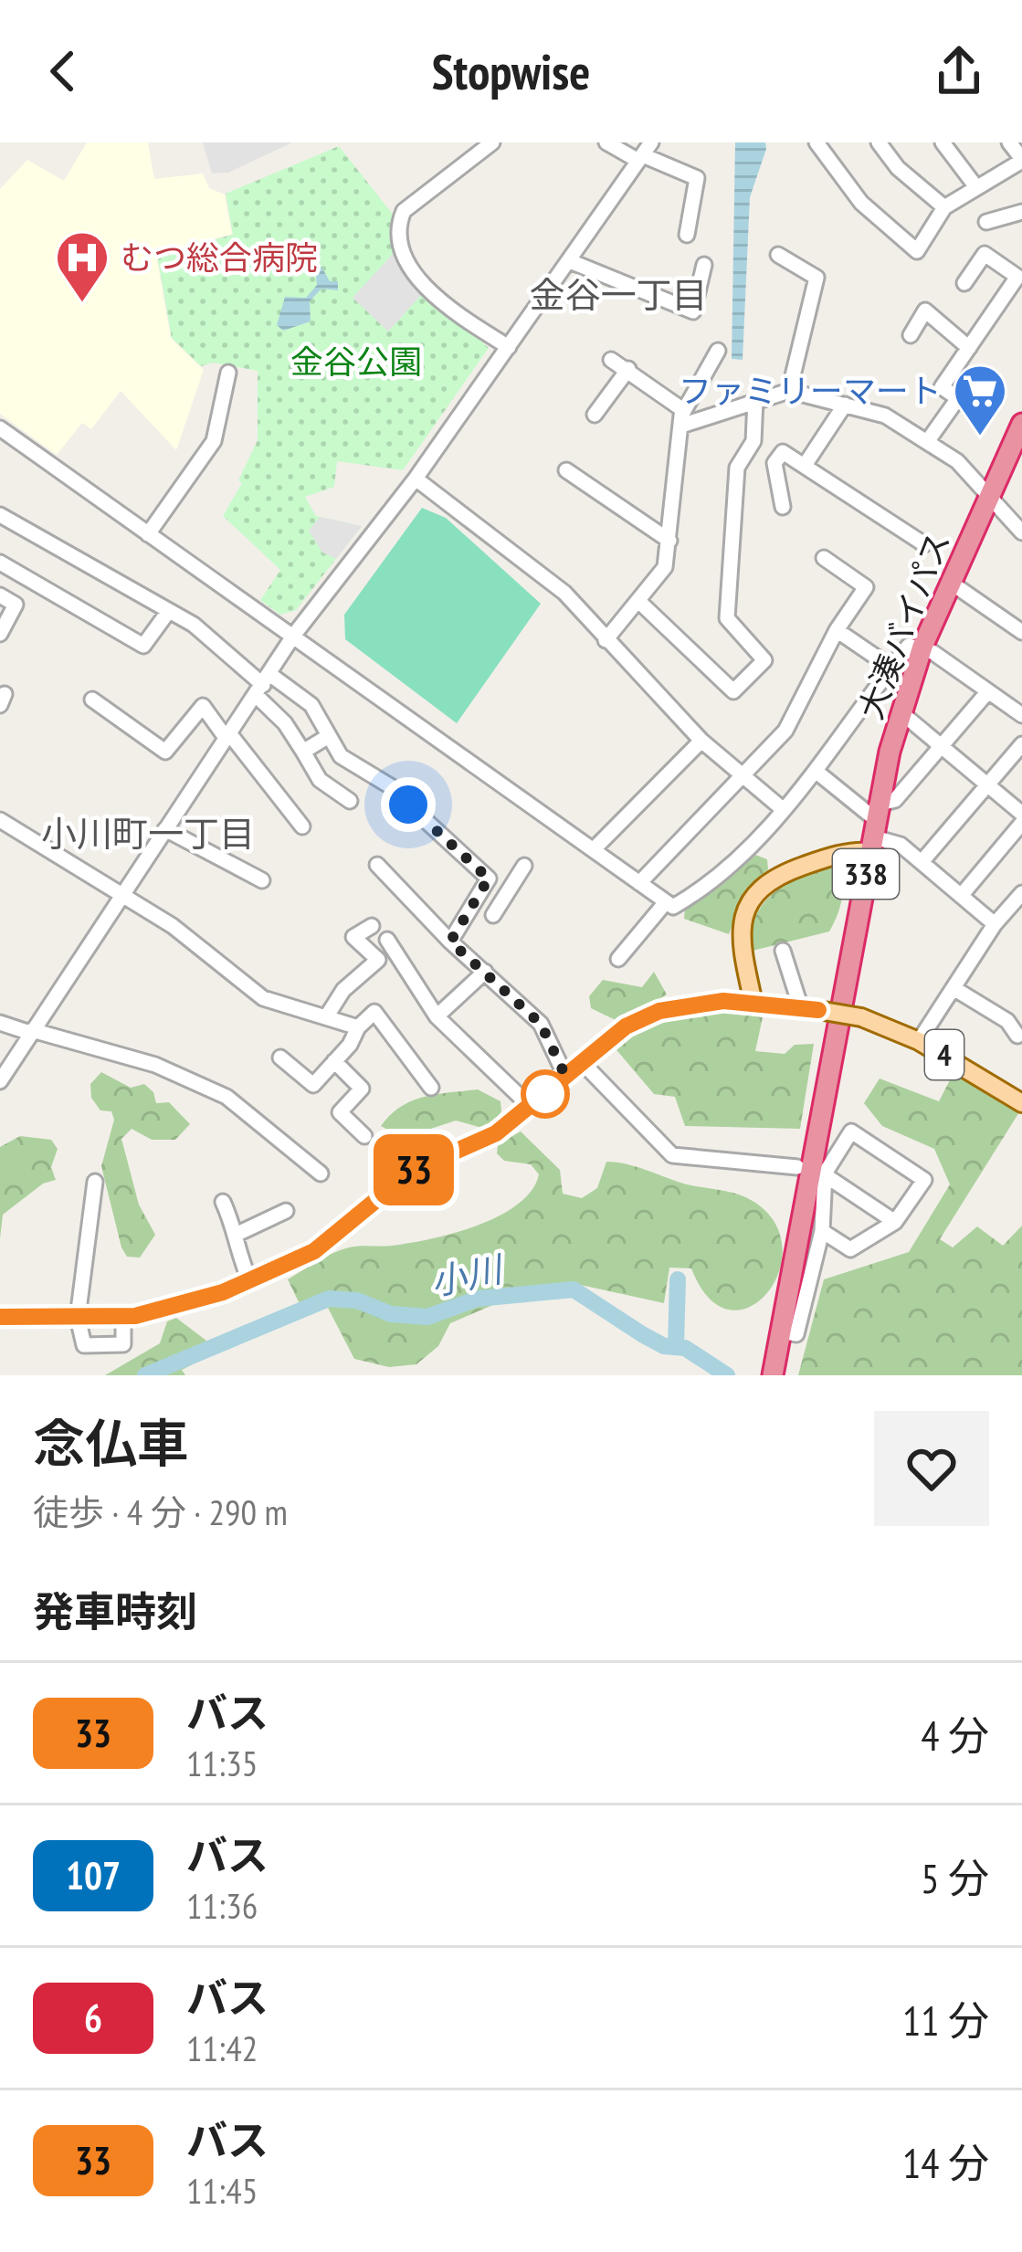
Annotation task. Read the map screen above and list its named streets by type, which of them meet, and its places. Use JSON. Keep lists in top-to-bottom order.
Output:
{
  "streets": {
    "highway": ["大湊バイパス", "338"],
    "main road": ["4"]
  },
  "districts": ["金谷一丁目", "小川町一丁目"],
  "water": ["小川"],
  "parks": ["金谷公園"],
  "places": {
    "hospital": ["むつ総合病院"],
    "supermarket": ["ファミリーマート"]
  },
  "lines": ["bus line 33"],
  "page": {
    "header": "Stopwise",
    "on_map": "33",
    "heading": [
      ["念仏車", "徒歩 · 4 分 · 290 m"],
      "発車時刻"
    ],
    "list": [
      {
        "mark": "33",
        "name": "バス",
        "note": "11:35",
        "value": "4 分"
      },
      {
        "mark": "107",
        "name": "バス",
        "note": "11:36",
        "value": "5 分"
      },
      {
        "mark": "6",
        "name": "バス",
        "note": "11:42",
        "value": "11 分"
      },
      {
        "mark": "33",
        "name": "バス",
        "note": "11:45",
        "value": "14 分"
      }
    ]
  }
}
